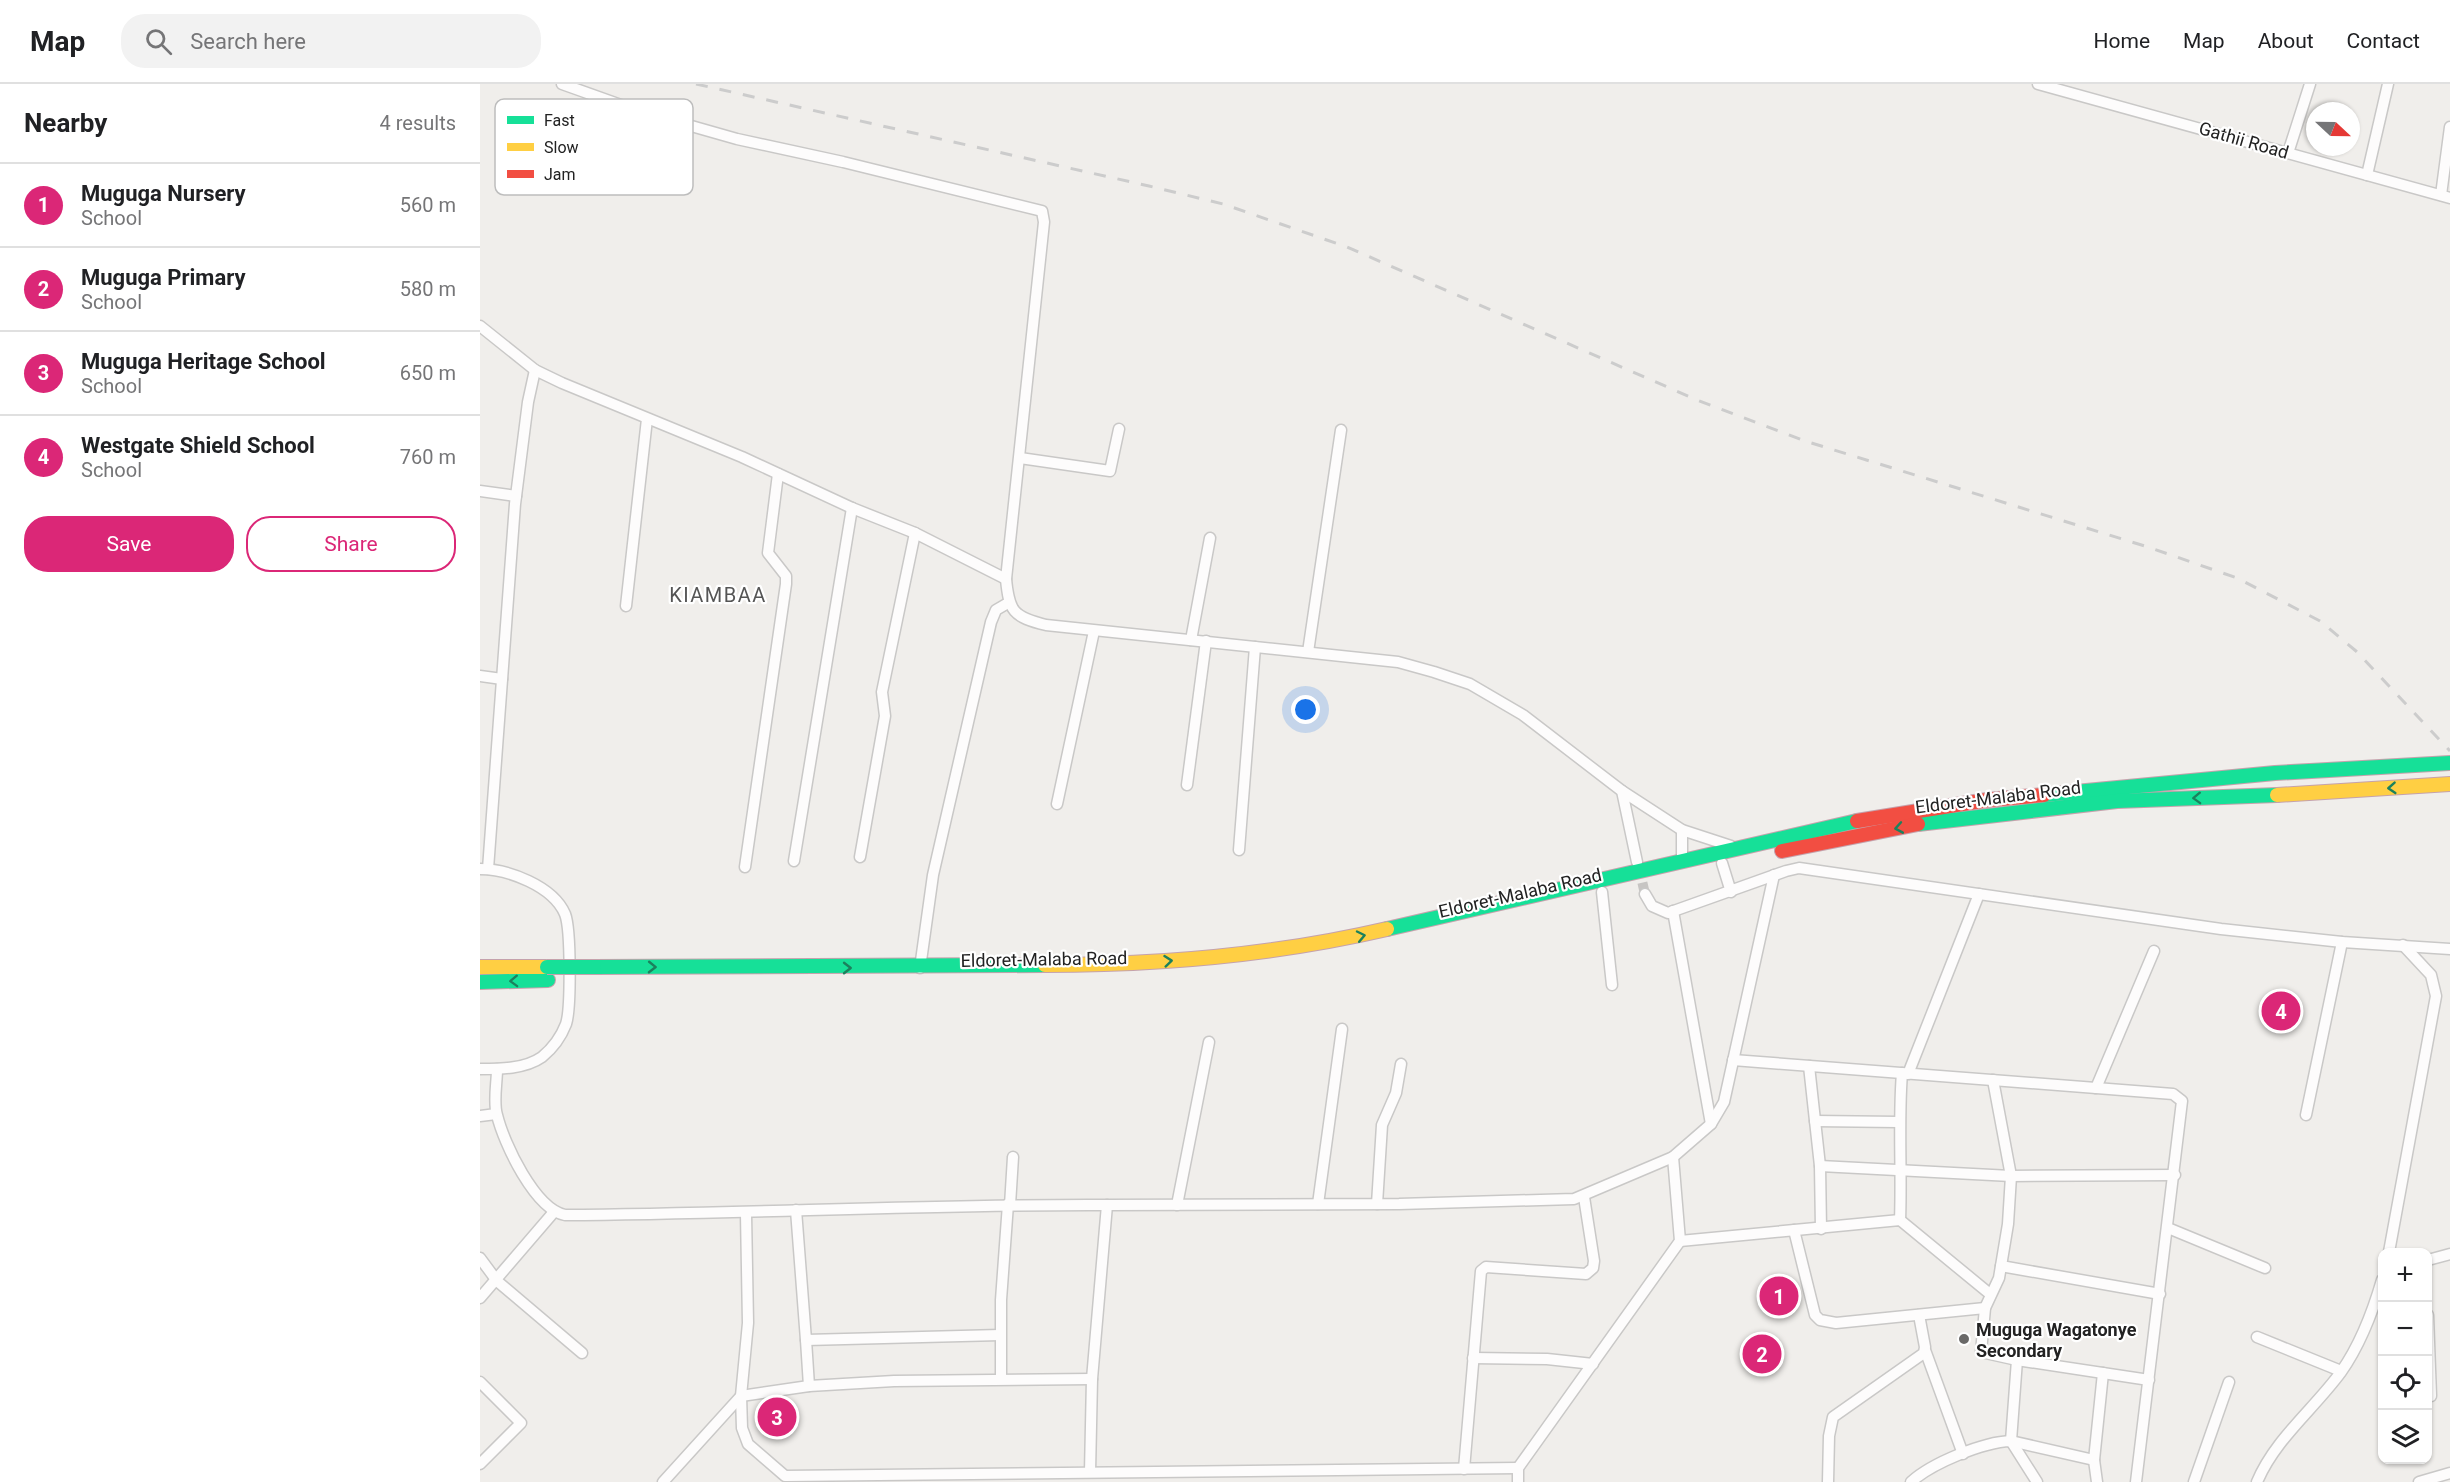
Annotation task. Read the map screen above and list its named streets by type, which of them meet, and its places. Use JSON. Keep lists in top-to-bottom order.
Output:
{
  "streets": {
    "highway": ["Eldoret-Malaba Road"],
    "street": ["Gathii Road"]
  },
  "districts": ["KIAMBAA"],
  "places": ["Muguga Wagatonye Secondary"],
  "legend": ["Fast", "Slow", "Jam"],
  "north": "right",
  "page": {
    "header": "Map",
    "search": "Search here",
    "nav": [
      "Home",
      "Map",
      "About",
      "Contact"
    ],
    "heading": ["Nearby", "4 results"],
    "list": [
      {
        "mark": "1",
        "name": "Muguga Nursery",
        "note": "School",
        "value": "560 m"
      },
      {
        "mark": "2",
        "name": "Muguga Primary",
        "note": "School",
        "value": "580 m"
      },
      {
        "mark": "3",
        "name": "Muguga Heritage School",
        "note": "School",
        "value": "650 m"
      },
      {
        "mark": "4",
        "name": "Westgate Shield School",
        "note": "School",
        "value": "760 m"
      }
    ],
    "buttons": ["Save", "Share"],
    "pins": [
      "4",
      "1",
      "2",
      "3"
    ],
    "map_buttons": ["+", "−"]
  }
}
